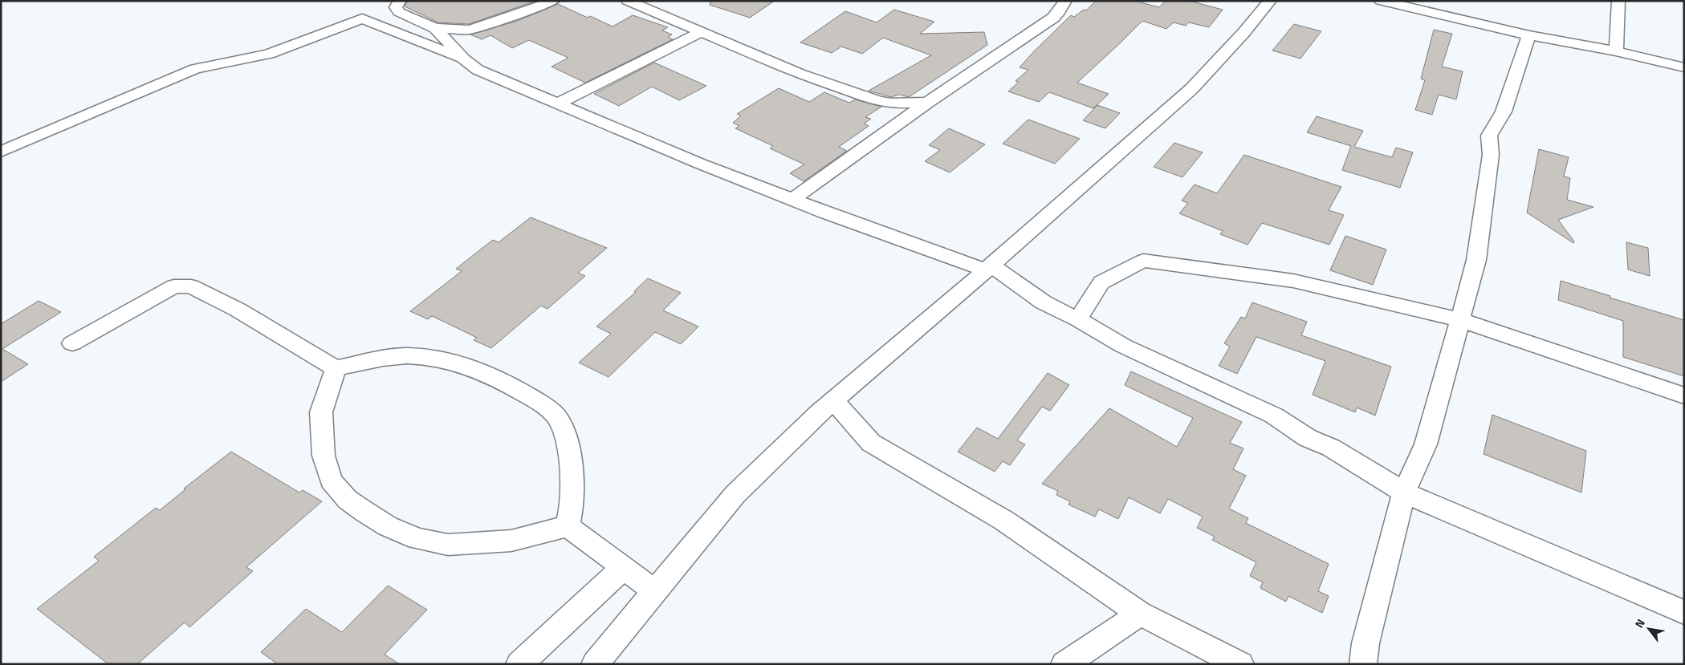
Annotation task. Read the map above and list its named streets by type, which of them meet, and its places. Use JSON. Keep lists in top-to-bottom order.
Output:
{
  "north": "top left"
}
